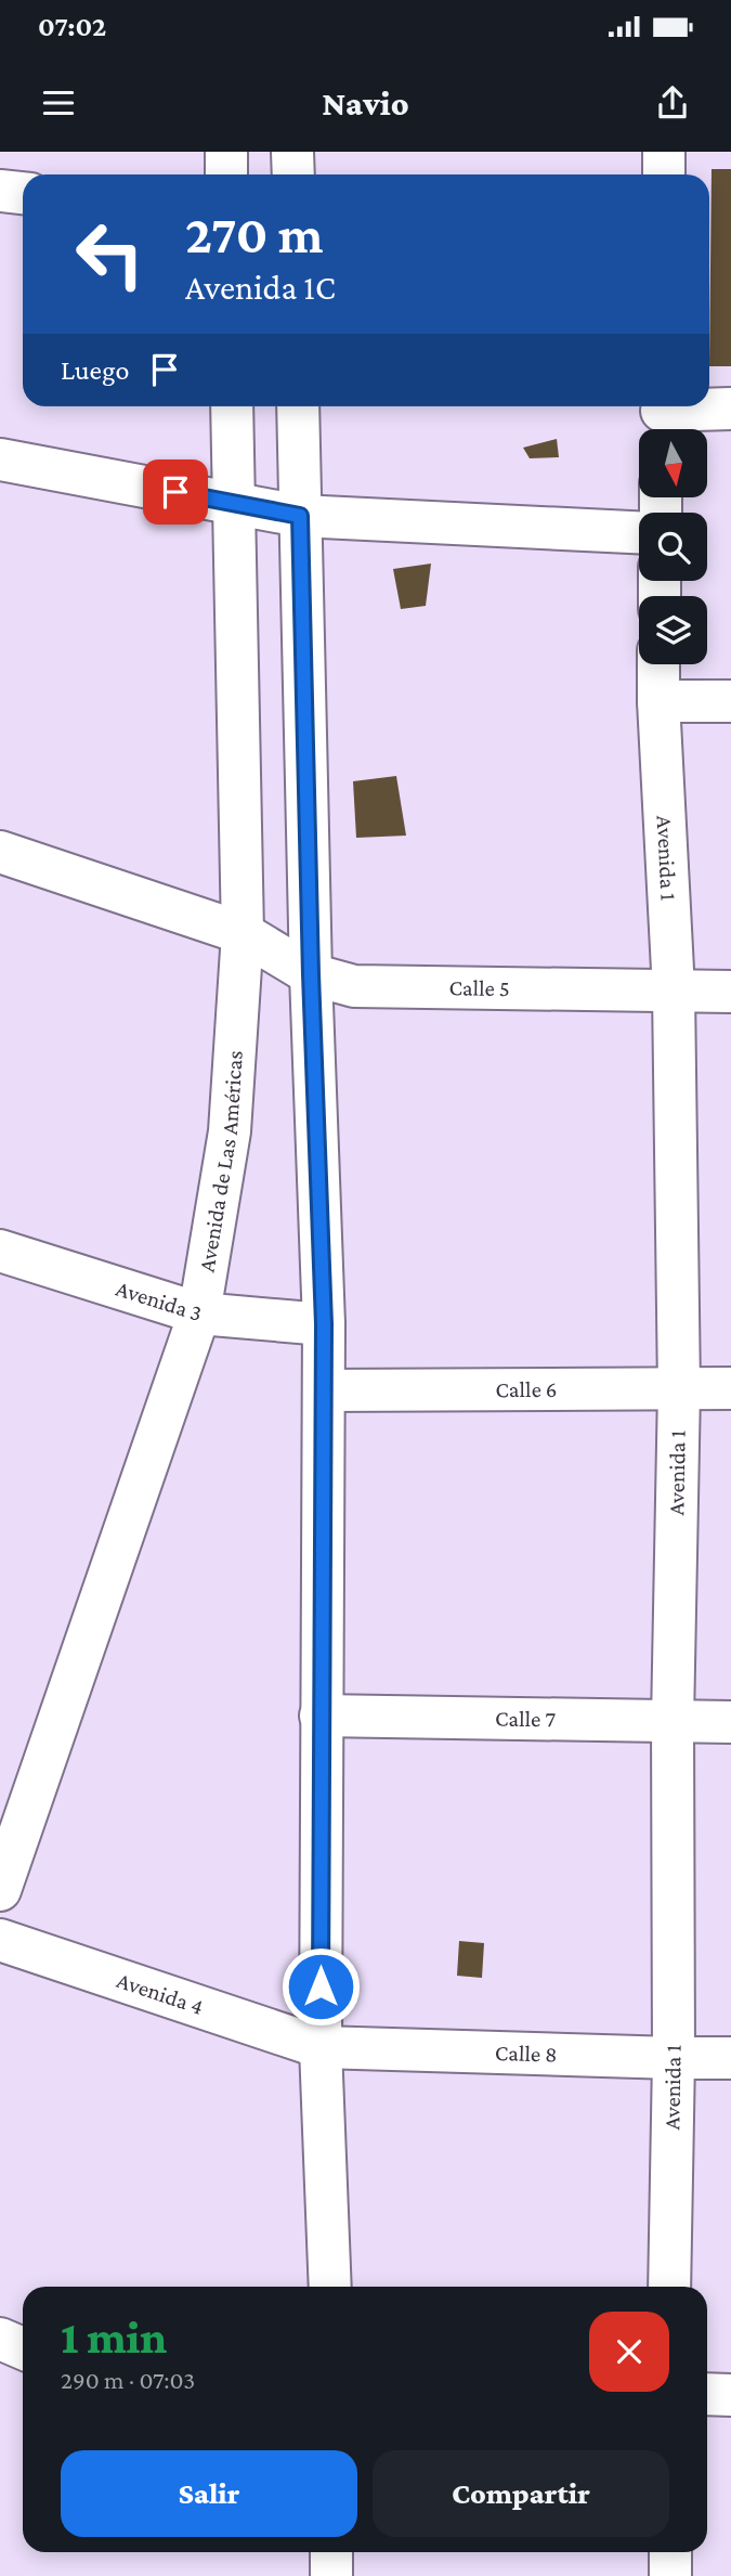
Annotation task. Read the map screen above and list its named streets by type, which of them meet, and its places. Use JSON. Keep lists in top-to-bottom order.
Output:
{
  "streets": {
    "street": [
      "Avenida 1",
      "Calle 5",
      "Avenida de Las Américas",
      "Avenida 3",
      "Calle 6",
      "Calle 7",
      "Avenida 4",
      "Calle 8"
    ]
  },
  "crossings": [
    ["Avenida 1", "Calle 5"],
    ["Avenida 1", "Calle 6"],
    ["Avenida 1", "Calle 7"],
    ["Avenida 1", "Calle 8"],
    ["Calle 5", "Avenida de Las Américas"],
    ["Avenida de Las Américas", "Avenida 3"],
    ["Avenida 4", "Calle 8"]
  ],
  "north": "bottom",
  "page": {
    "status": "07:02",
    "header": "Navio",
    "turn": ["270 m", "Avenida 1C"],
    "then": "Luego",
    "heading": ["1 min", "290 m · 07:03"],
    "buttons": ["Salir", "Compartir"]
  }
}
